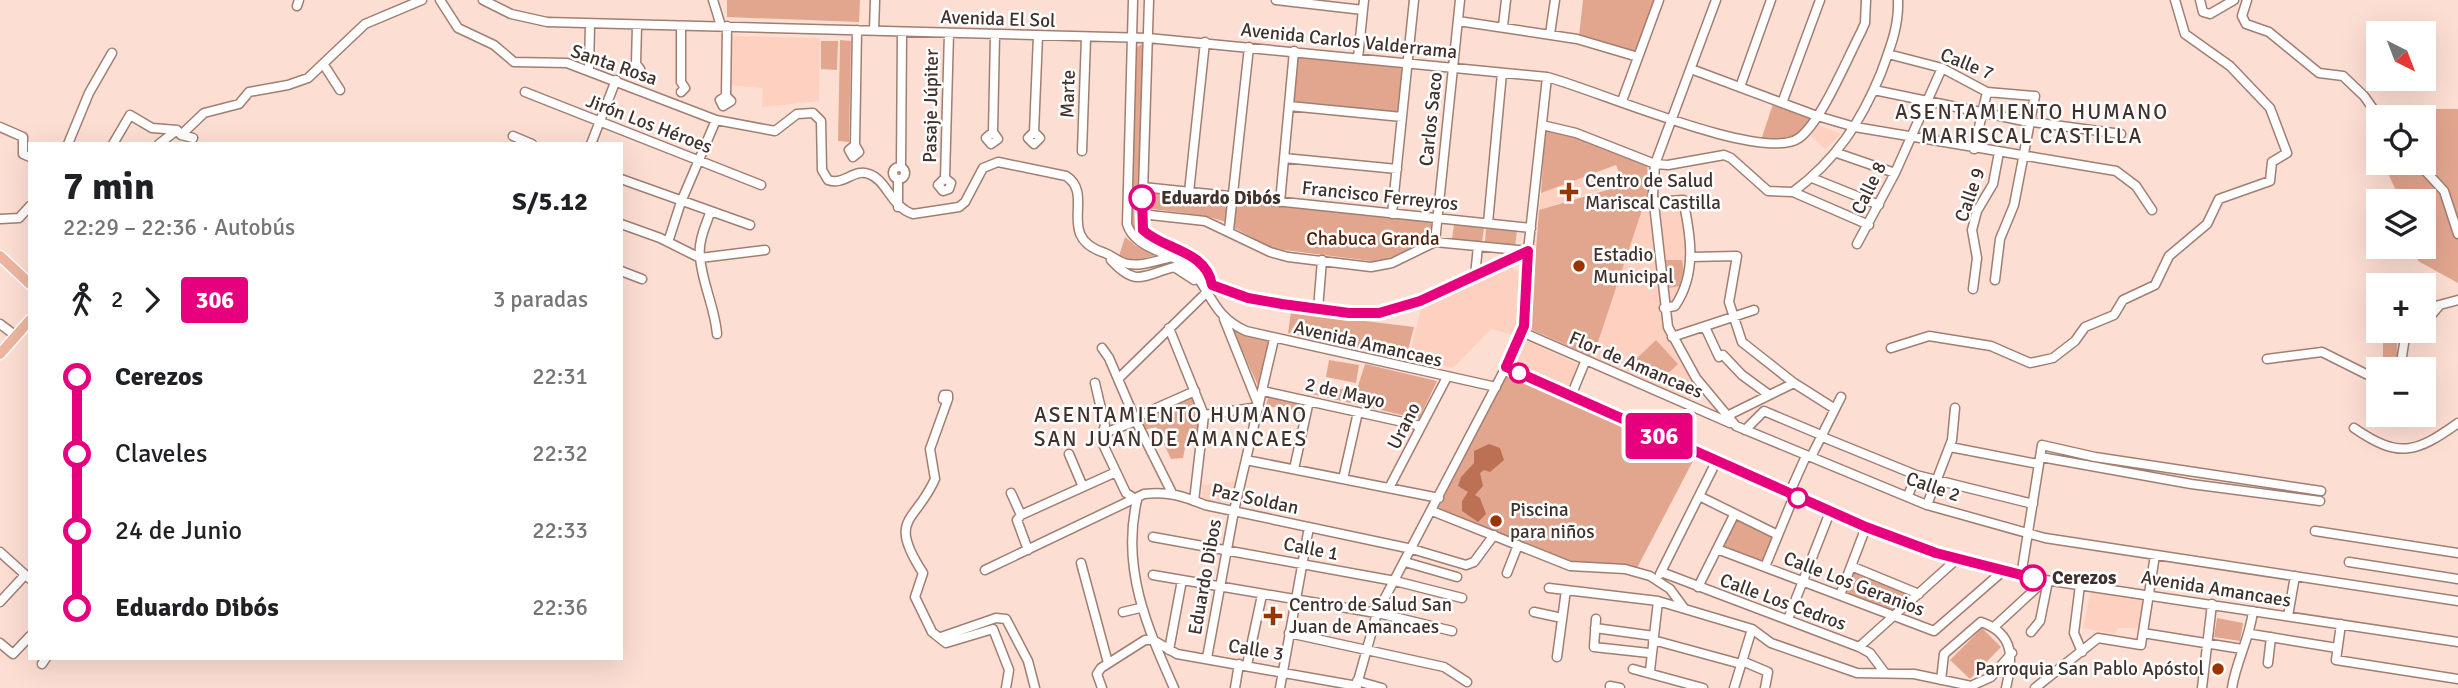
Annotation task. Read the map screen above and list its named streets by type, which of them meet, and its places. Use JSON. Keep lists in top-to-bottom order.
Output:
{
  "streets": {
    "street": [
      "Avenida El Sol",
      "Avenida Carlos Valderrama",
      "Calle 7",
      "Santa Rosa",
      "Marte",
      "Pasaje Júpiter",
      "Carlos Saco",
      "Jirón Los Héroes",
      "Calle 8",
      "Calle 9",
      "Francisco Ferreyros",
      "Avenida Amancaes",
      "Flor de Amancaes",
      "2 de Mayo",
      "Urano",
      "Calle 2",
      "Paz Soldan",
      "Calle 1",
      "Eduardo Dibos",
      "Calle Los Geranios",
      "Calle Los Cedros",
      "Calle 3"
    ]
  },
  "crossings": [
    ["Avenida El Sol", "Avenida Carlos Valderrama"],
    ["Avenida El Sol", "Marte"],
    ["Avenida El Sol", "Pasaje Júpiter"],
    ["Avenida El Sol", "Avenida Amancaes"],
    ["Avenida Carlos Valderrama", "Carlos Saco"],
    ["Avenida Carlos Valderrama", "Calle 2"],
    ["Calle 7", "Calle 8"],
    ["Calle 7", "Calle 9"],
    ["Carlos Saco", "Francisco Ferreyros"],
    ["Avenida Amancaes", "Urano"],
    ["Avenida Amancaes", "Eduardo Dibos"],
    ["Avenida Amancaes", "Calle Los Geranios"],
    ["Flor de Amancaes", "Calle 2"],
    ["2 de Mayo", "Urano"],
    ["2 de Mayo", "Eduardo Dibos"],
    ["Paz Soldan", "Eduardo Dibos"],
    ["Calle 1", "Eduardo Dibos"],
    ["Eduardo Dibos", "Calle 3"]
  ],
  "districts": ["ASENTAMIENTO HUMANO MARISCAL CASTILLA", "ASENTAMIENTO HUMANO SAN JUAN DE AMANCAES"],
  "parks": ["Chabuca Granda"],
  "places": {
    "health": ["Centro de Salud Mariscal Castilla", "Centro de Salud San Juan de Amancaes"],
    "other": [
      "Eduardo Dibós",
      "Estadio Municipal",
      "Piscina para niños",
      "Cerezos",
      "Parroquia San Pablo Apóstol"
    ]
  },
  "lines": ["bus line 306"],
  "north": "bottom right",
  "page": {
    "on_map": "306",
    "map_buttons": ["+", "−"],
    "heading": ["7 min", "22:29 – 22:36 · Autobús", "S/5.12"],
    "legs": ["2", "306", "3 paradas"],
    "list": [
      {
        "name": "Cerezos",
        "value": "22:31"
      },
      {
        "name": "Claveles",
        "value": "22:32"
      },
      {
        "name": "24 de Junio",
        "value": "22:33"
      },
      {
        "name": "Eduardo Dibós",
        "value": "22:36"
      }
    ]
  }
}
